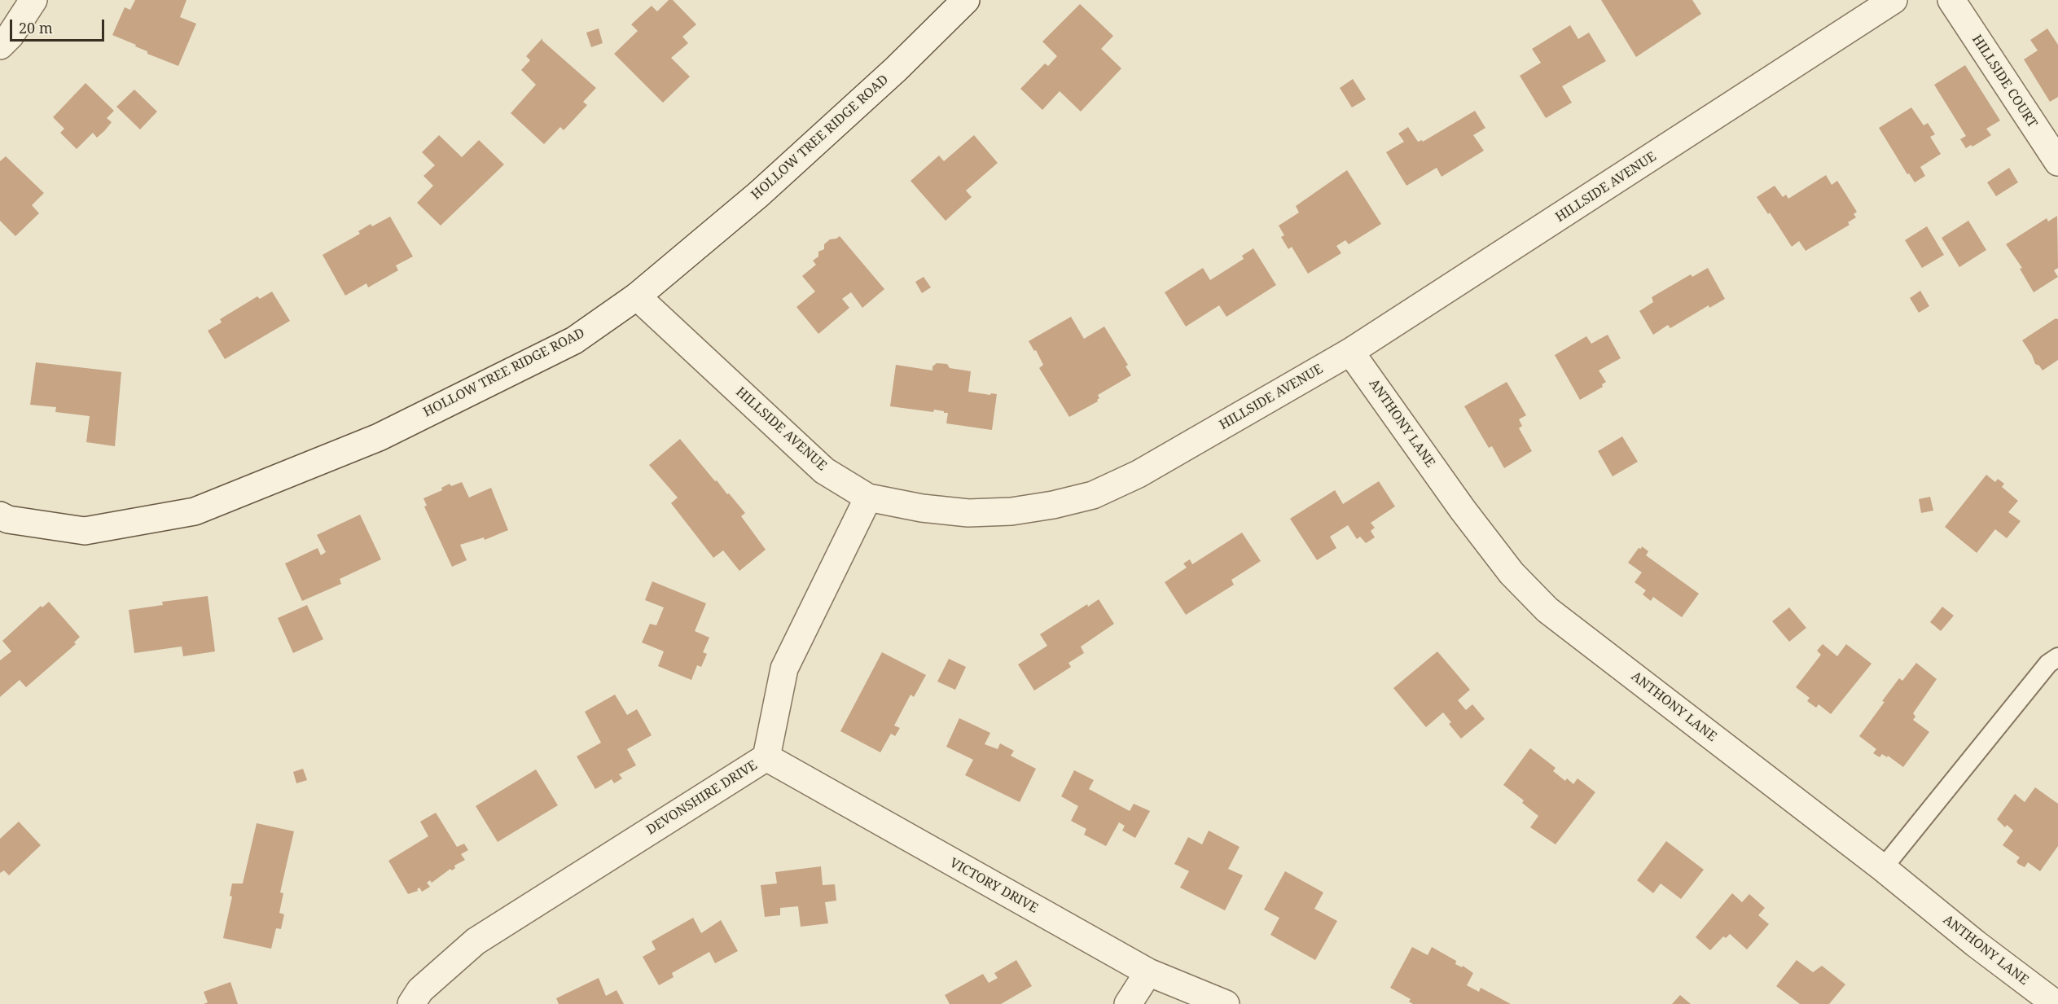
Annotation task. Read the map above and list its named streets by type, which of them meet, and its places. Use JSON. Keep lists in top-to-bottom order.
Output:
{
  "streets": {
    "street": [
      "HILLSIDE COURT",
      "HOLLOW TREE RIDGE ROAD",
      "HILLSIDE AVENUE",
      "ANTHONY LANE",
      "DEVONSHIRE DRIVE",
      "VICTORY DRIVE"
    ]
  },
  "crossings": [
    ["HOLLOW TREE RIDGE ROAD", "HILLSIDE AVENUE"],
    ["HILLSIDE AVENUE", "ANTHONY LANE"],
    ["HILLSIDE AVENUE", "DEVONSHIRE DRIVE"],
    ["DEVONSHIRE DRIVE", "VICTORY DRIVE"]
  ],
  "scale_bar": "20 m"
}
